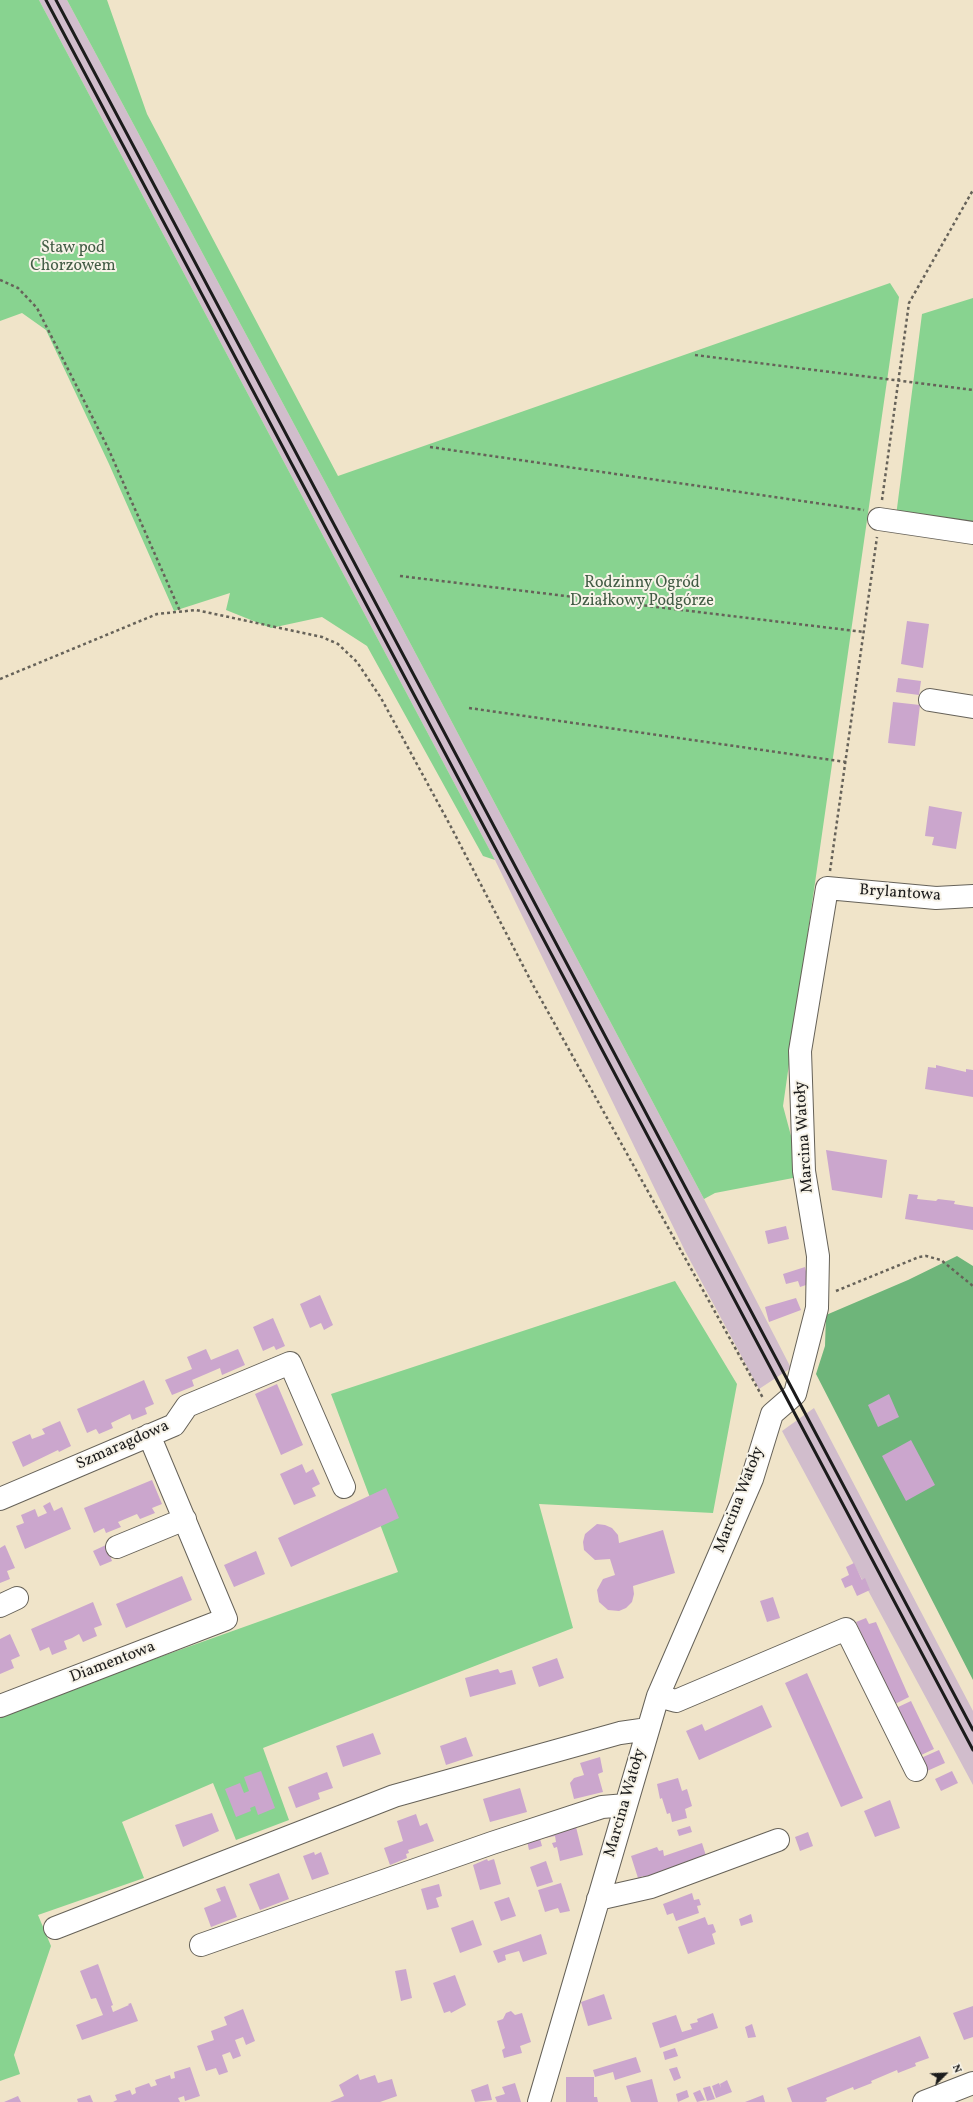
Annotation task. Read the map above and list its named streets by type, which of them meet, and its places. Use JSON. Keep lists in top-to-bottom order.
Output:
{
  "streets": {
    "street": [
      "Brylantowa",
      "Marcina Watoły",
      "Szmaragdowa",
      "Diamentowa"
    ]
  },
  "crossings": [
    ["Brylantowa", "Marcina Watoły"]
  ],
  "parks": ["Staw pod Chorzowem", "Rodzinny Ogród Działkowy Podgórze"],
  "north": "top right"
}
